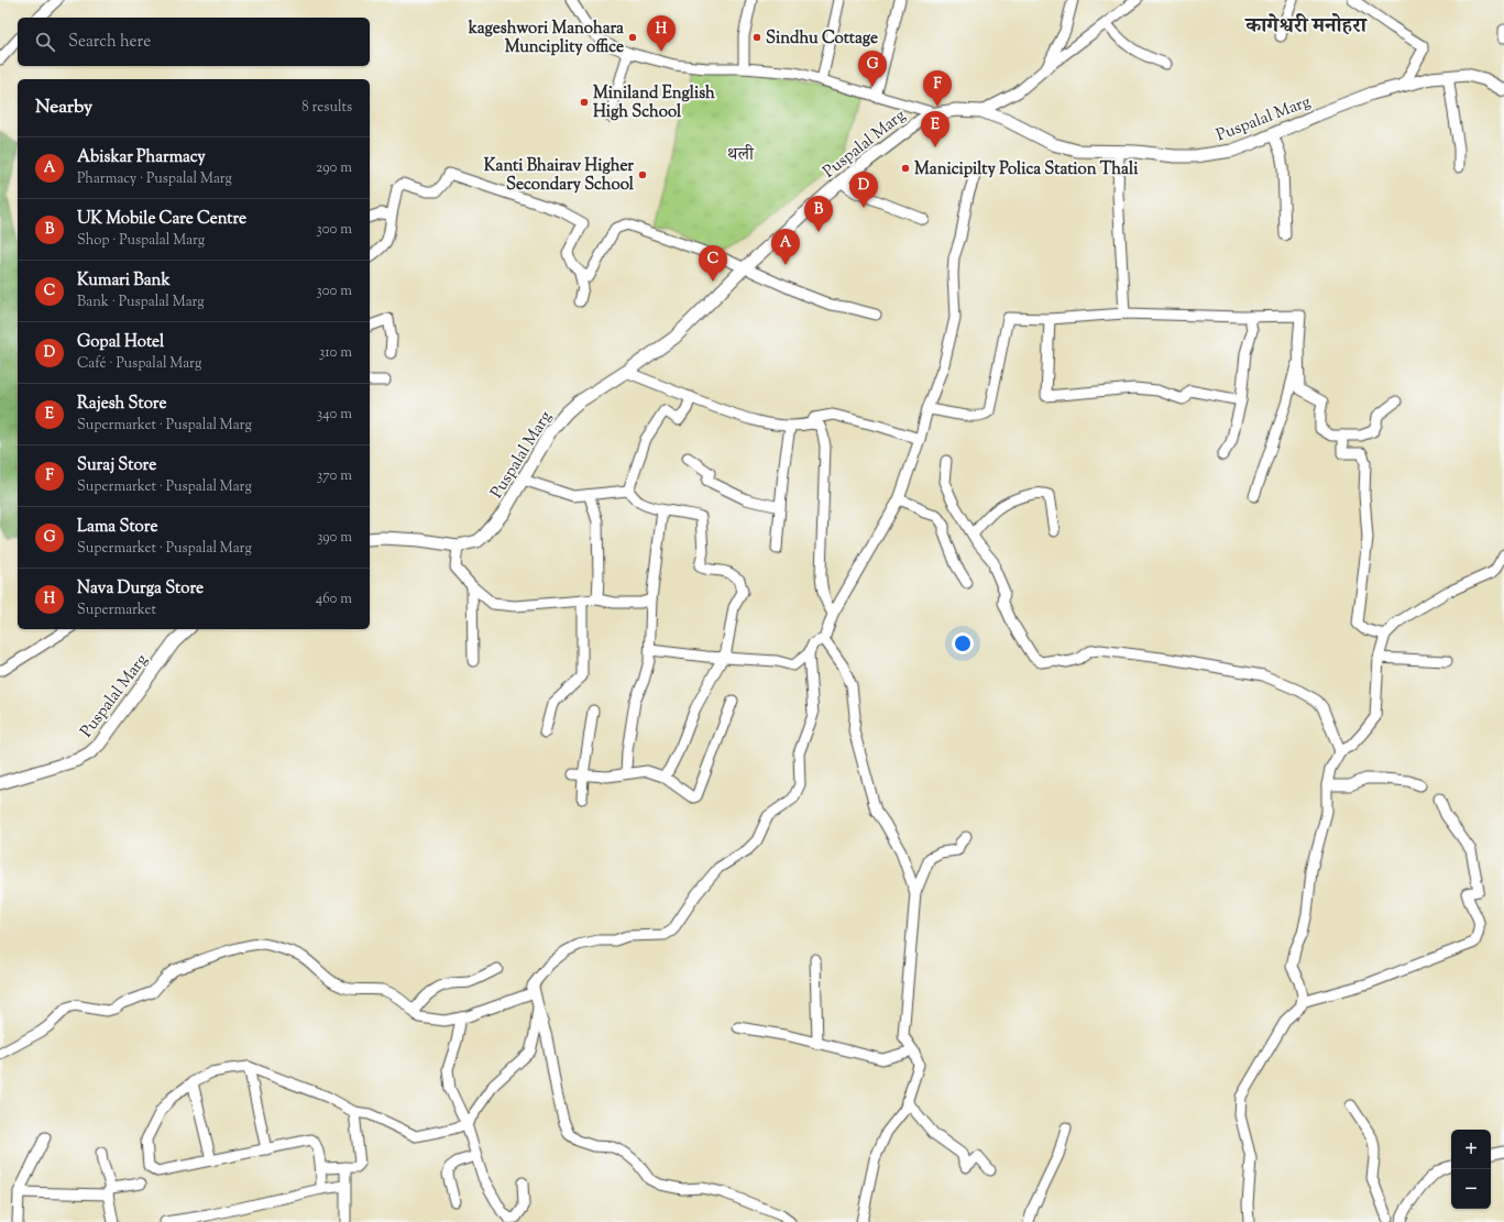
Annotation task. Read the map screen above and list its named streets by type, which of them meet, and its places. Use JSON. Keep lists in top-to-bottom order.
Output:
{
  "streets": {
    "main road": ["Puspalal Marg"]
  },
  "districts": ["कागेश्वरी मनोहरा", "थली"],
  "places": [
    "kageshwori Manohara Munciplity office",
    "Sindhu Cottage",
    "Miniland English High School",
    "Manicipilty Polica Station Thali",
    "Kanti Bhairav Higher Secondary School"
  ],
  "page": {
    "pins": [
      "H",
      "G",
      "F",
      "E",
      "D",
      "B",
      "A",
      "C"
    ],
    "search": "Search here",
    "heading": ["Nearby", "8 results"],
    "list": [
      {
        "mark": "A",
        "name": "Abiskar Pharmacy",
        "note": "Pharmacy · Puspalal Marg",
        "value": "290 m"
      },
      {
        "mark": "B",
        "name": "UK Mobile Care Centre",
        "note": "Shop · Puspalal Marg",
        "value": "300 m"
      },
      {
        "mark": "C",
        "name": "Kumari Bank",
        "note": "Bank · Puspalal Marg",
        "value": "300 m"
      },
      {
        "mark": "D",
        "name": "Gopal Hotel",
        "note": "Café · Puspalal Marg",
        "value": "310 m"
      },
      {
        "mark": "E",
        "name": "Rajesh Store",
        "note": "Supermarket · Puspalal Marg",
        "value": "340 m"
      },
      {
        "mark": "F",
        "name": "Suraj Store",
        "note": "Supermarket · Puspalal Marg",
        "value": "370 m"
      },
      {
        "mark": "G",
        "name": "Lama Store",
        "note": "Supermarket · Puspalal Marg",
        "value": "390 m"
      },
      {
        "mark": "H",
        "name": "Nava Durga Store",
        "note": "Supermarket",
        "value": "460 m"
      }
    ],
    "map_buttons": ["+", "−"]
  }
}
